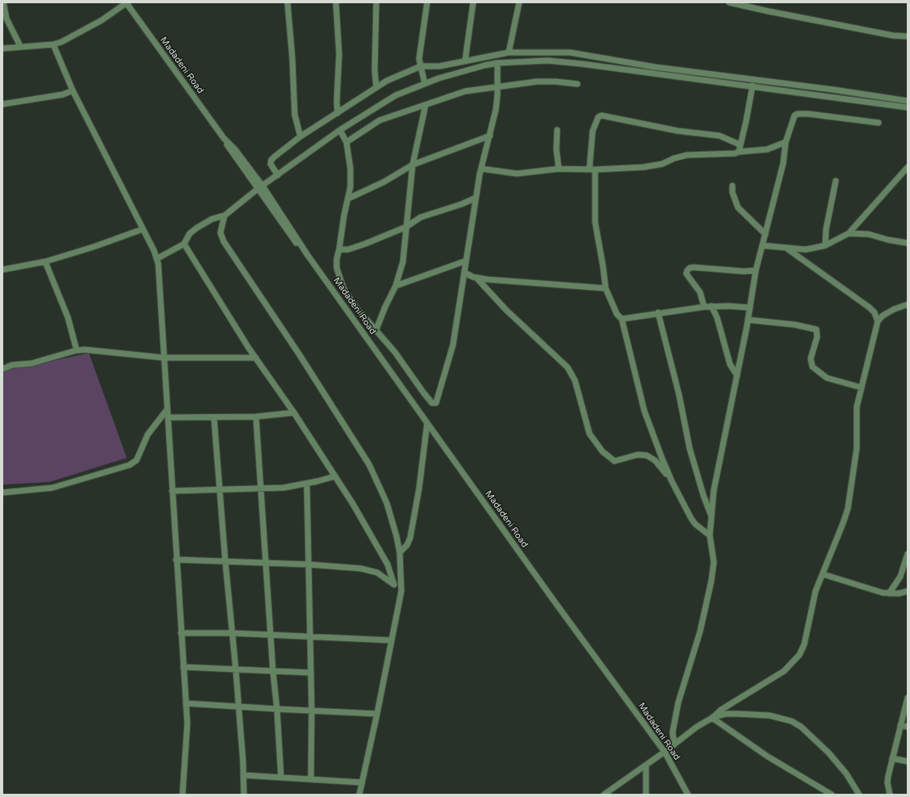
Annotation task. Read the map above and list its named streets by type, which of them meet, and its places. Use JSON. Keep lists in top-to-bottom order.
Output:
{
  "streets": {
    "street": ["Madadeni Road"]
  }
}
